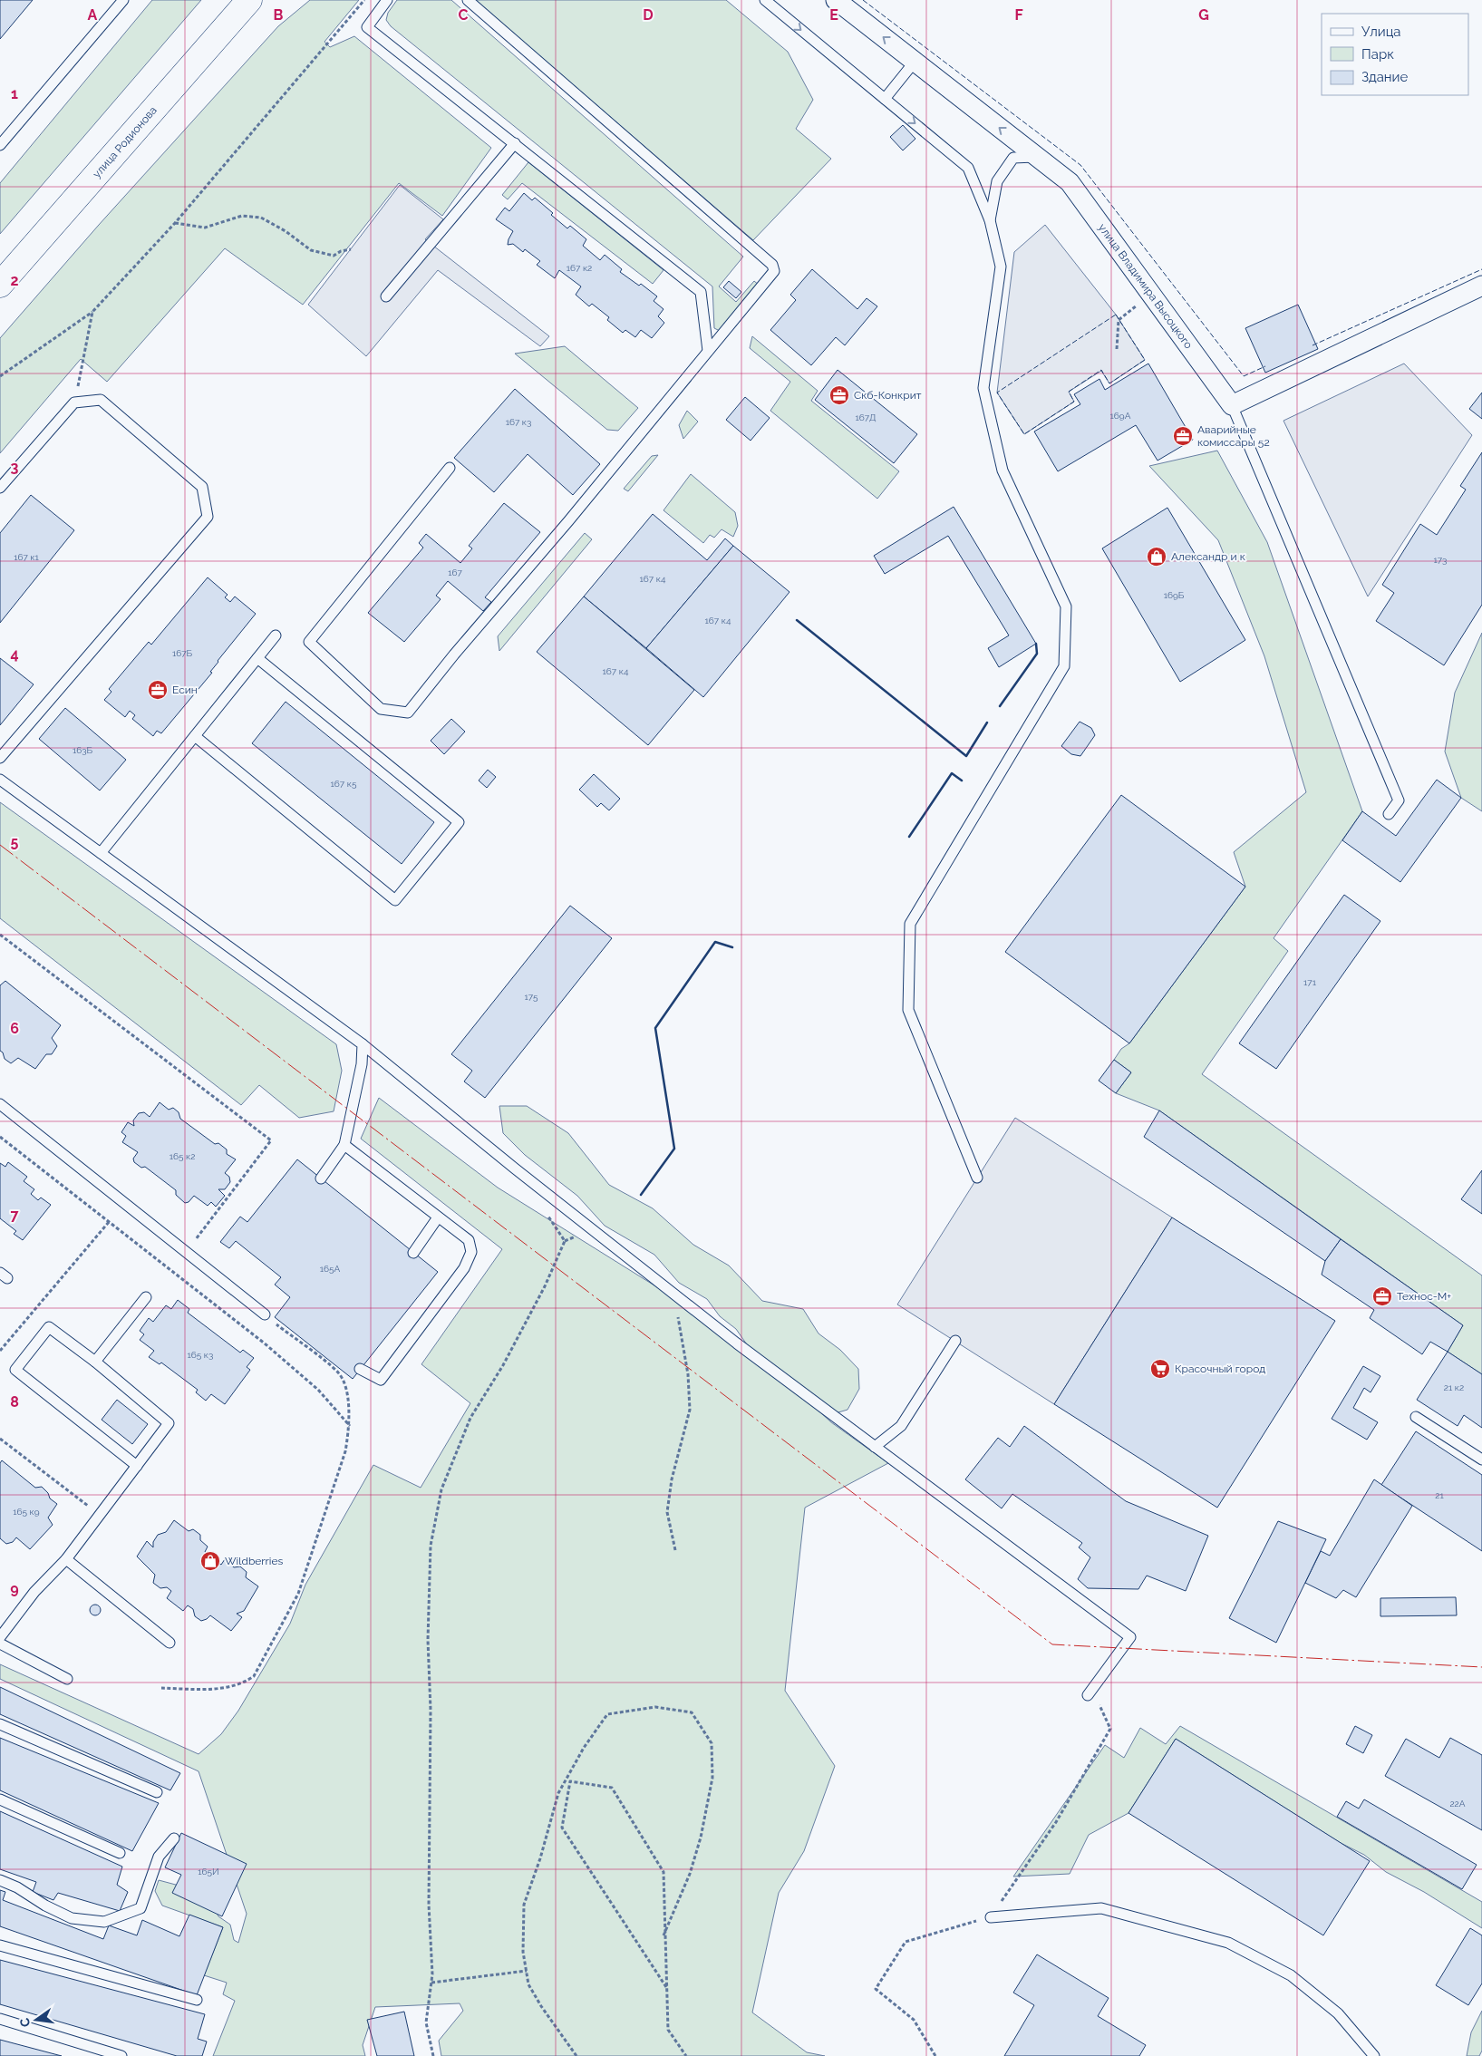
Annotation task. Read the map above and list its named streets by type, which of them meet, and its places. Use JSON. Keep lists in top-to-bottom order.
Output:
{
  "streets": {
    "main road": ["улица Родионова"],
    "street": ["улица Владимира Высоцкого"]
  },
  "one_way": ["улица Владимира Высоцкого"],
  "places": {
    "office": [
      "Скб-Конкрит",
      "Аварийные комиссары 52",
      "Есин",
      "Технос-М+"
    ],
    "shop": ["Александр и к", "Wildberries"],
    "supermarket": ["Красочный город"]
  },
  "house_numbers": [
    "167 к2",
    "169А",
    "167Д",
    "167 к3",
    "167 к1",
    "173",
    "167",
    "167 к4",
    "169Б",
    "167 к4",
    "167Б",
    "167 к4",
    "163Б",
    "167 к5",
    "171",
    "175",
    "165 к2",
    "165А",
    "165 к3",
    "21 к2",
    "21",
    "165 к9",
    "22А",
    "165И"
  ],
  "legend": ["Улица", "Парк", "Здание"],
  "north": "left",
  "grid": {
    "columns": [
      "A",
      "B",
      "C",
      "D",
      "E",
      "F",
      "G"
    ],
    "rows": [
      "1",
      "2",
      "3",
      "4",
      "5",
      "6",
      "7",
      "8",
      "9"
    ]
  }
}
